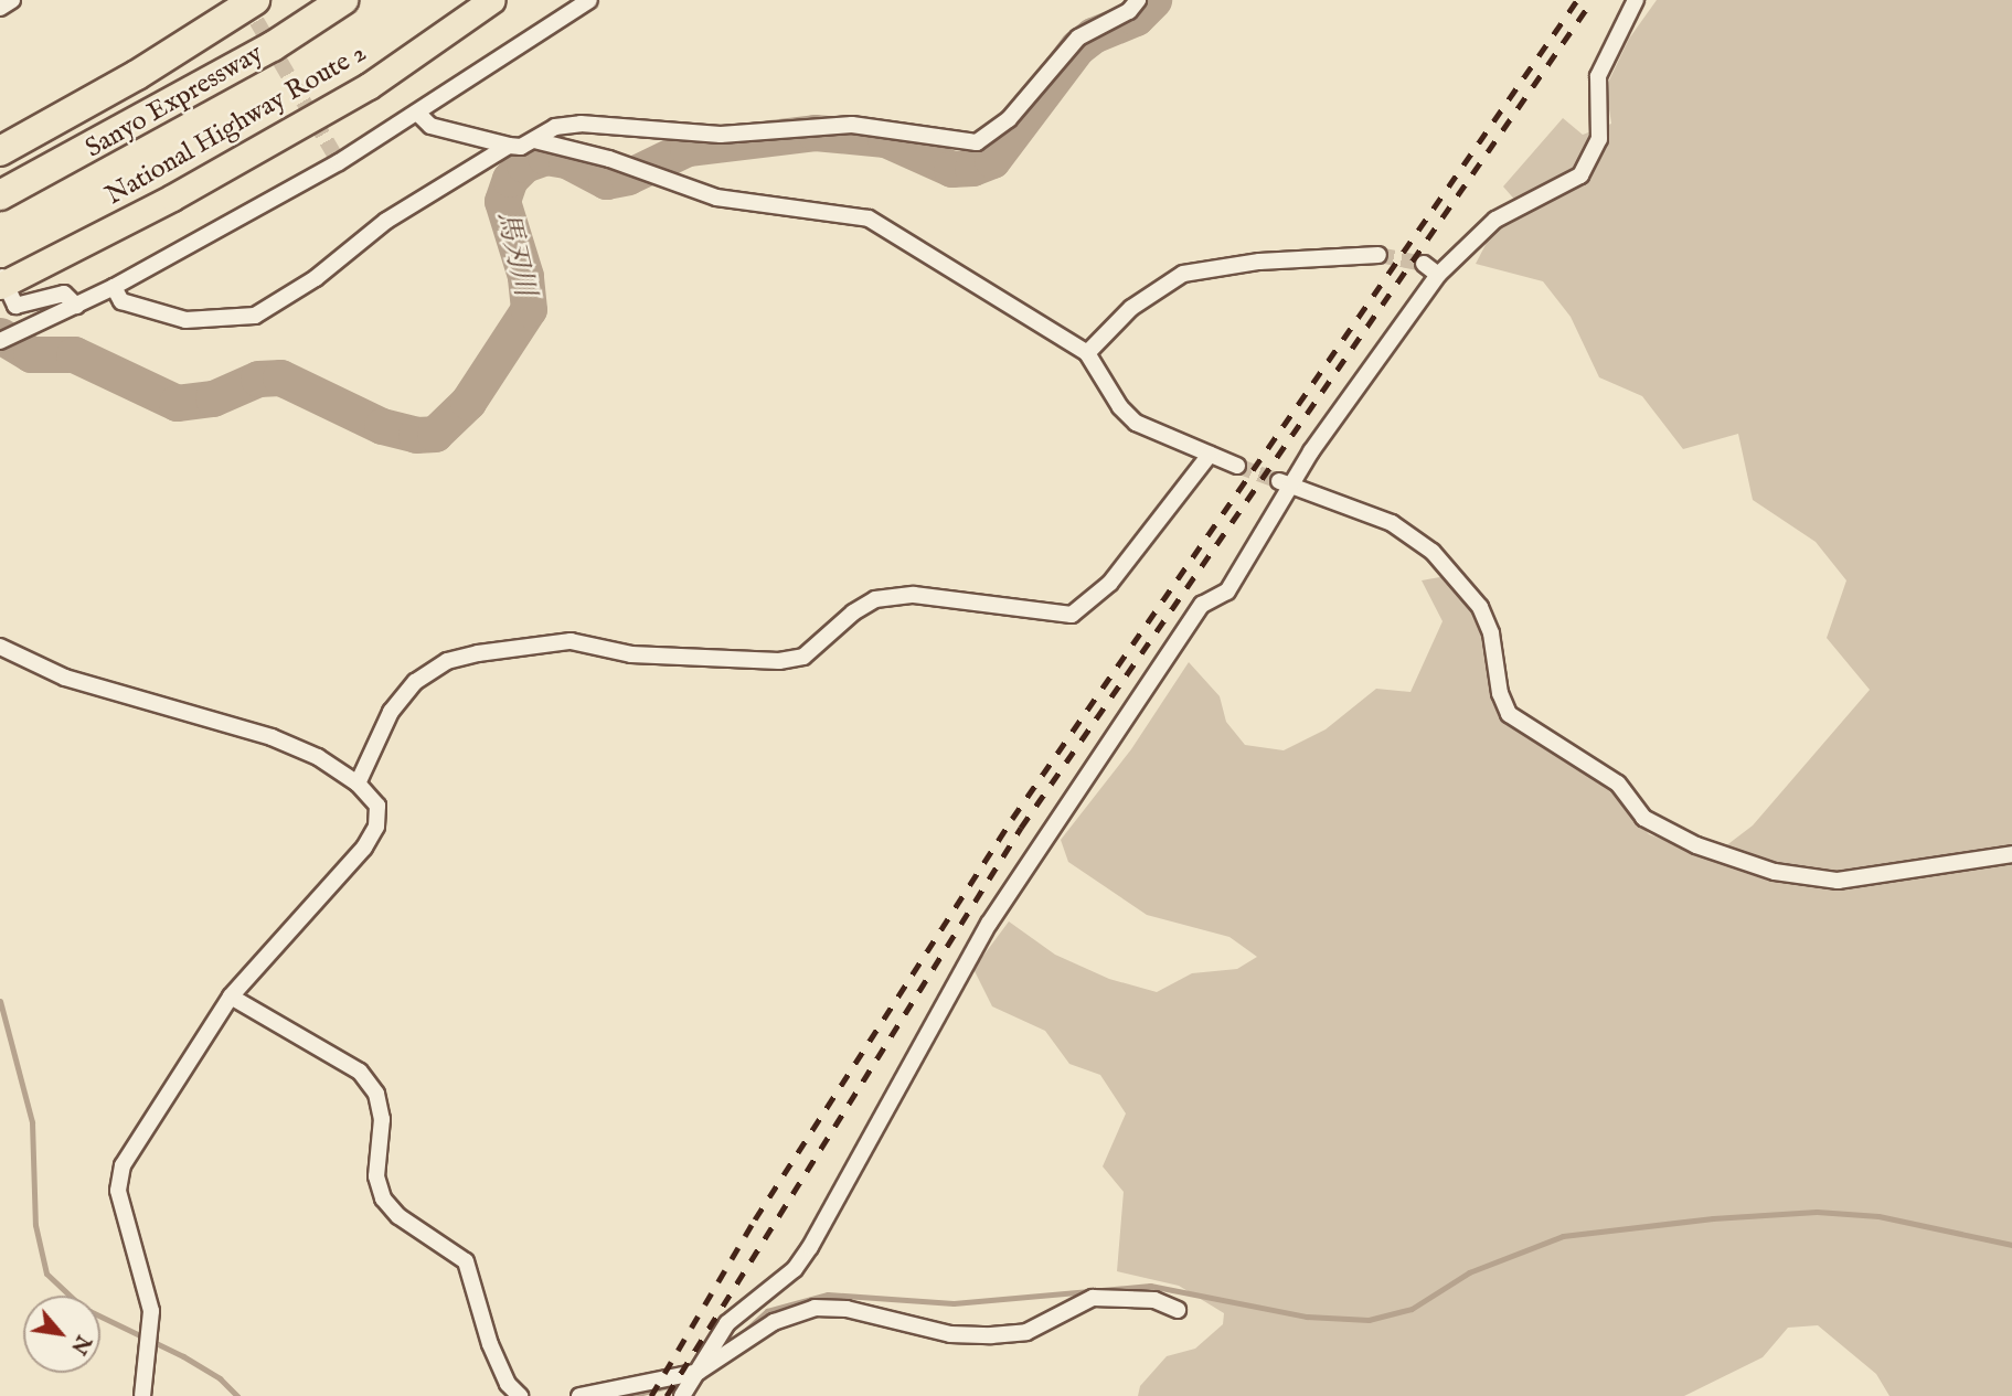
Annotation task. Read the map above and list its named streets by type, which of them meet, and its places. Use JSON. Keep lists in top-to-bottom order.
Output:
{
  "streets": {
    "highway": ["Sanyo Expressway", "National Highway Route 2"]
  },
  "water": ["馬刃川"],
  "north": "bottom right"
}
